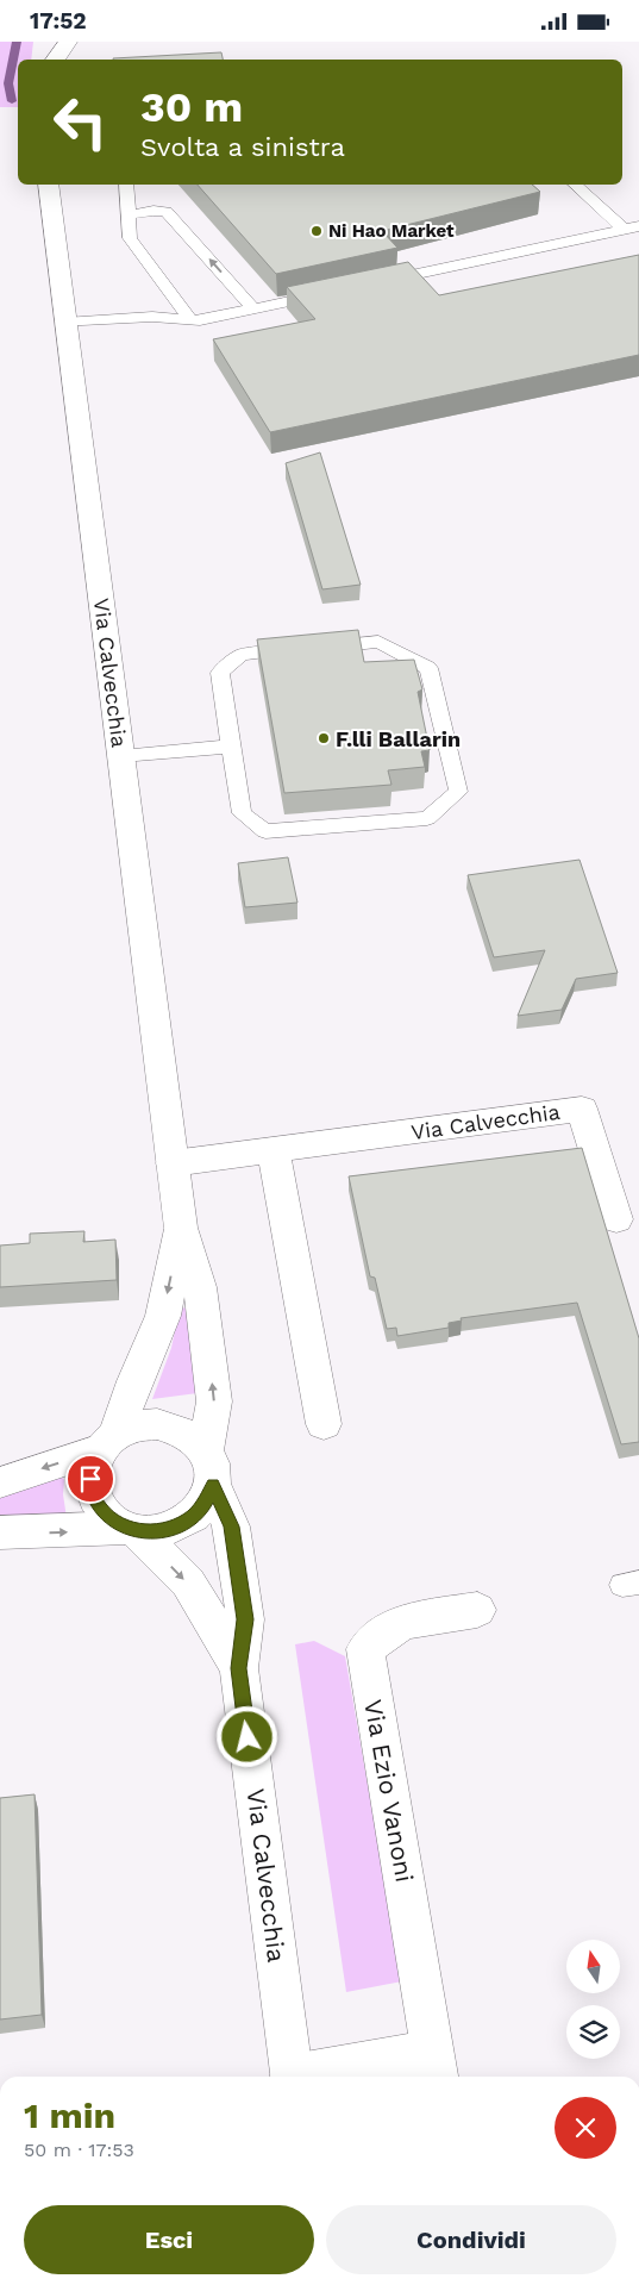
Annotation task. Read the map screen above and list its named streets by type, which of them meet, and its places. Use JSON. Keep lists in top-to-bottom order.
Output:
{
  "streets": {
    "main road": ["Via Calvecchia", "Via Ezio Vanoni"]
  },
  "places": ["Ni Hao Market", "F.lli Ballarin"],
  "north": "top",
  "page": {
    "status": "17:52",
    "turn": ["30 m", "Svolta a sinistra"],
    "heading": ["1 min", "50 m · 17:53"],
    "buttons": ["Esci", "Condividi"]
  }
}
